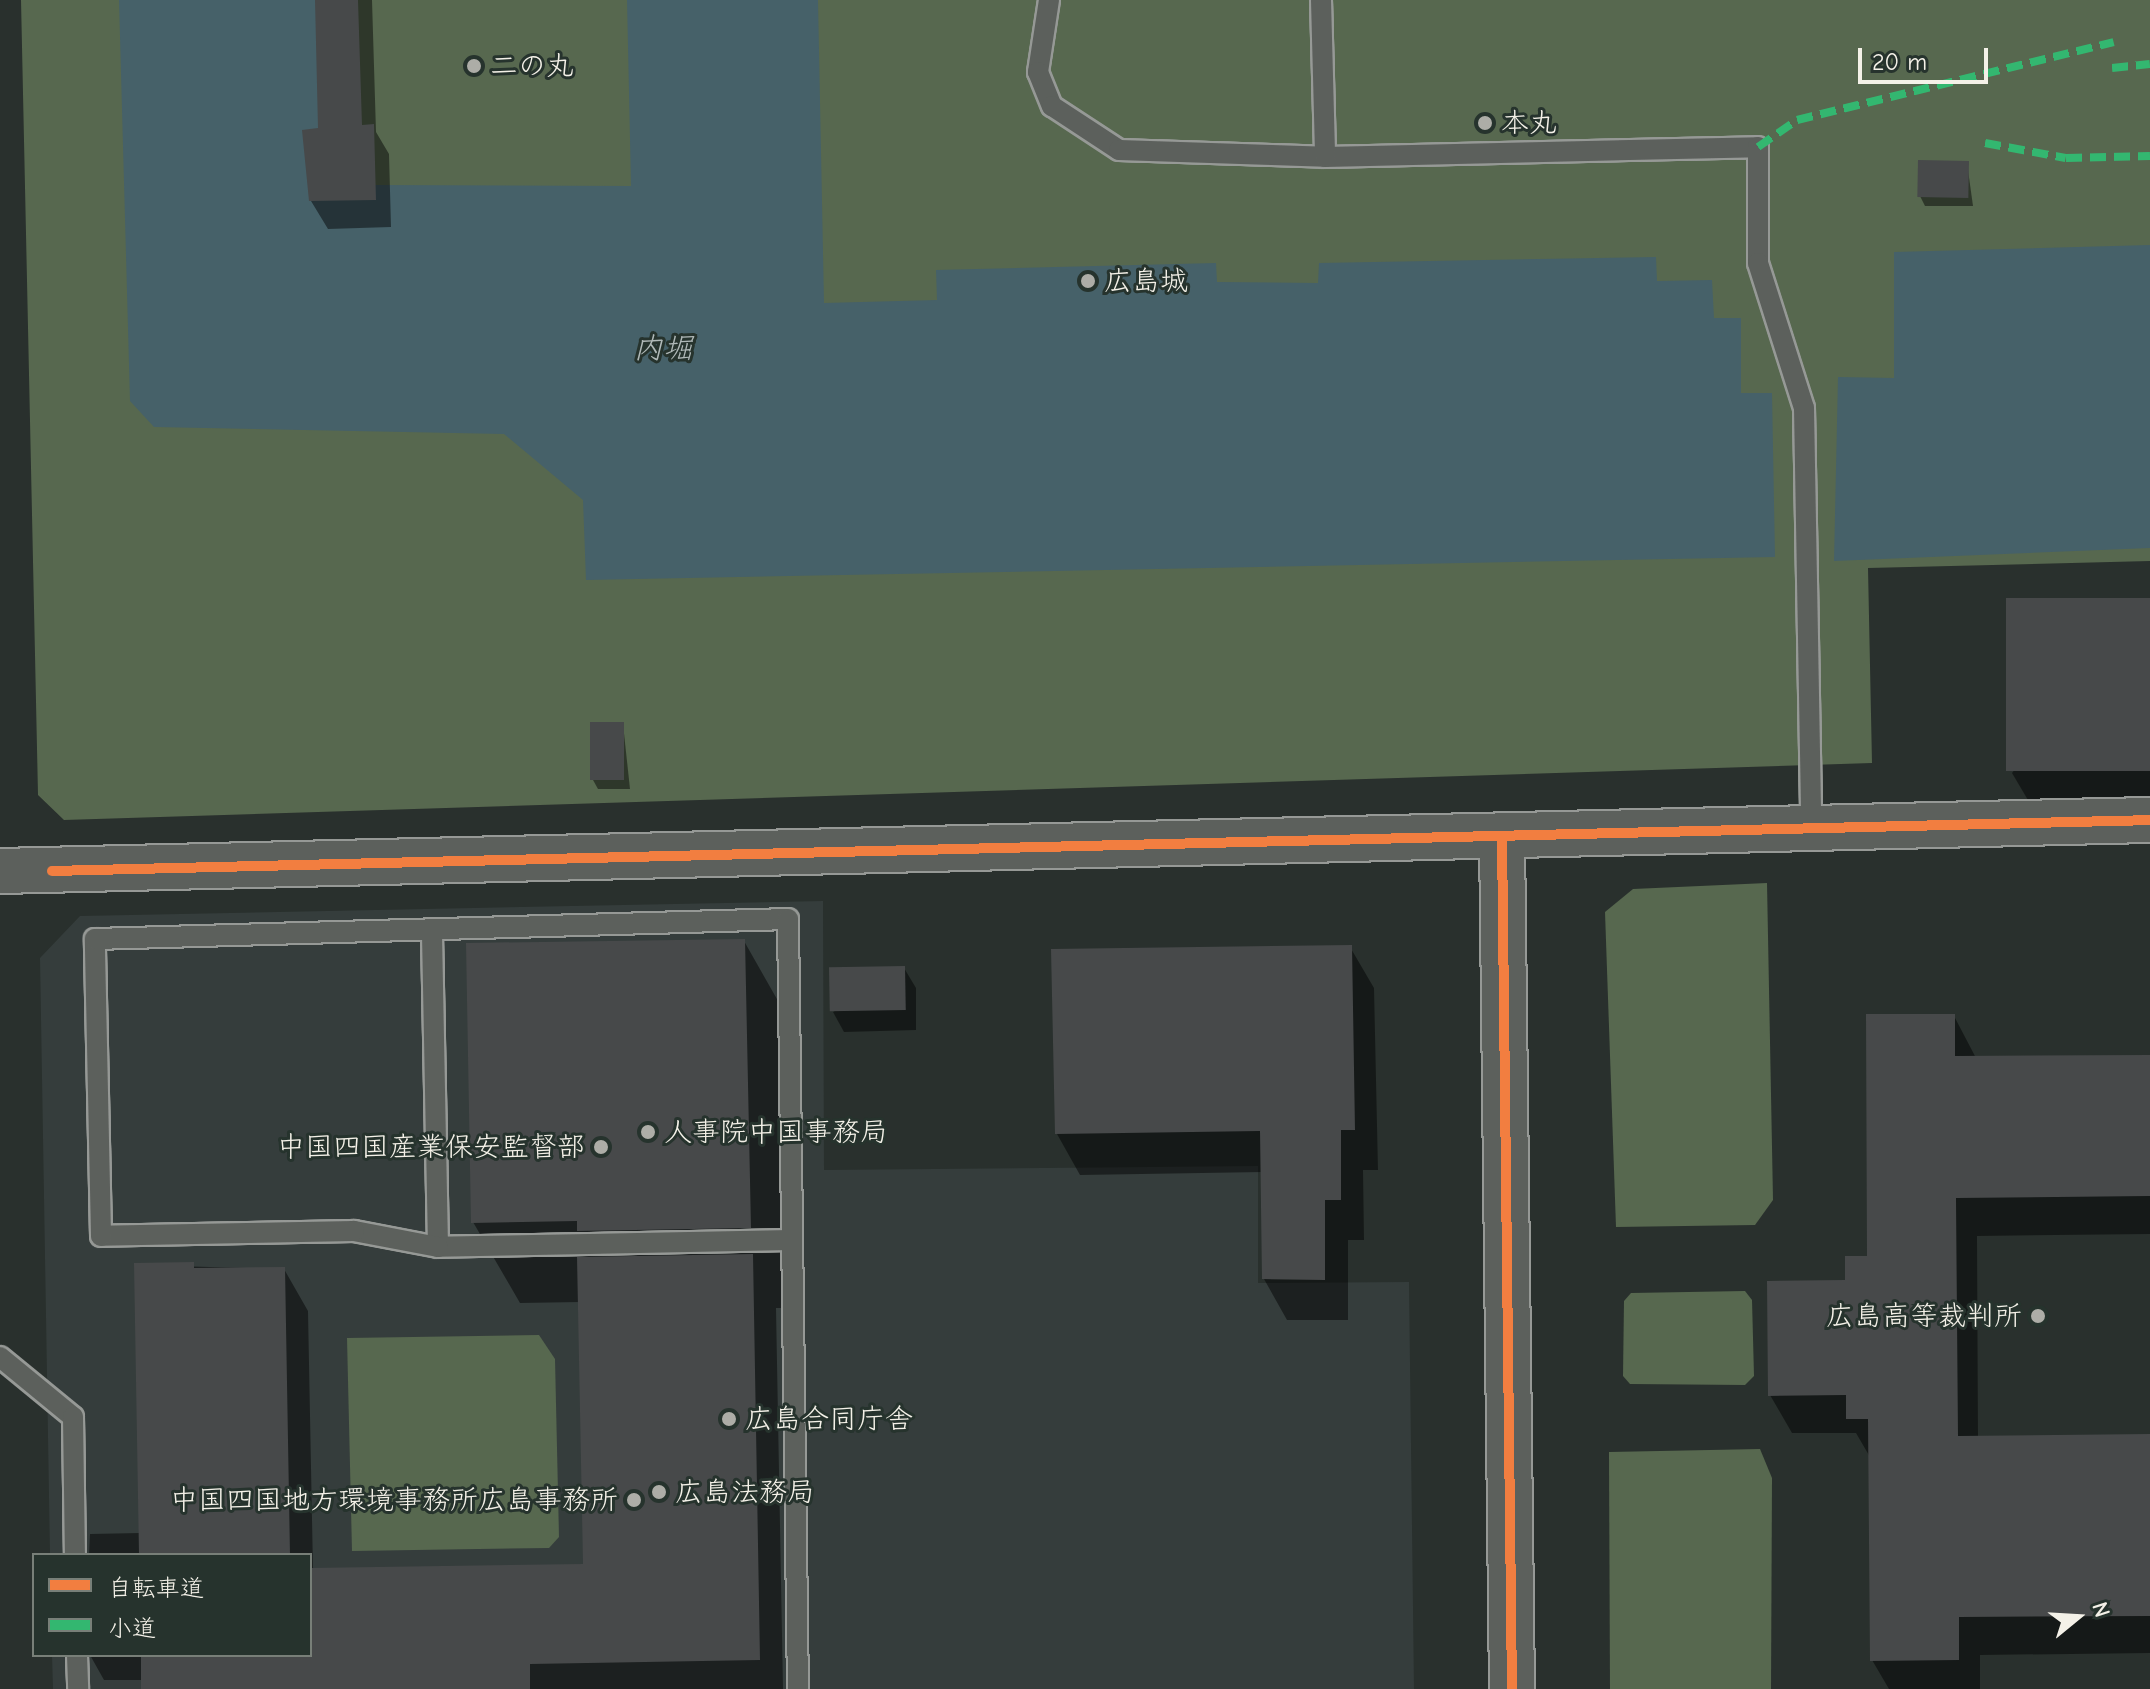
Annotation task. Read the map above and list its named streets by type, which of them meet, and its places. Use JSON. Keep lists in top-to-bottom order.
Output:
{
  "water": ["内堀"],
  "places": [
    "二の丸",
    "本丸",
    "広島城",
    "人事院中国事務局",
    "中国四国産業保安監督部",
    "広島高等裁判所",
    "広島合同庁舎",
    "広島法務局",
    "中国四国地方環境事務所広島事務所"
  ],
  "legend": ["自転車道", "小道"],
  "scale_bar": "20 m",
  "north": "right"
}
